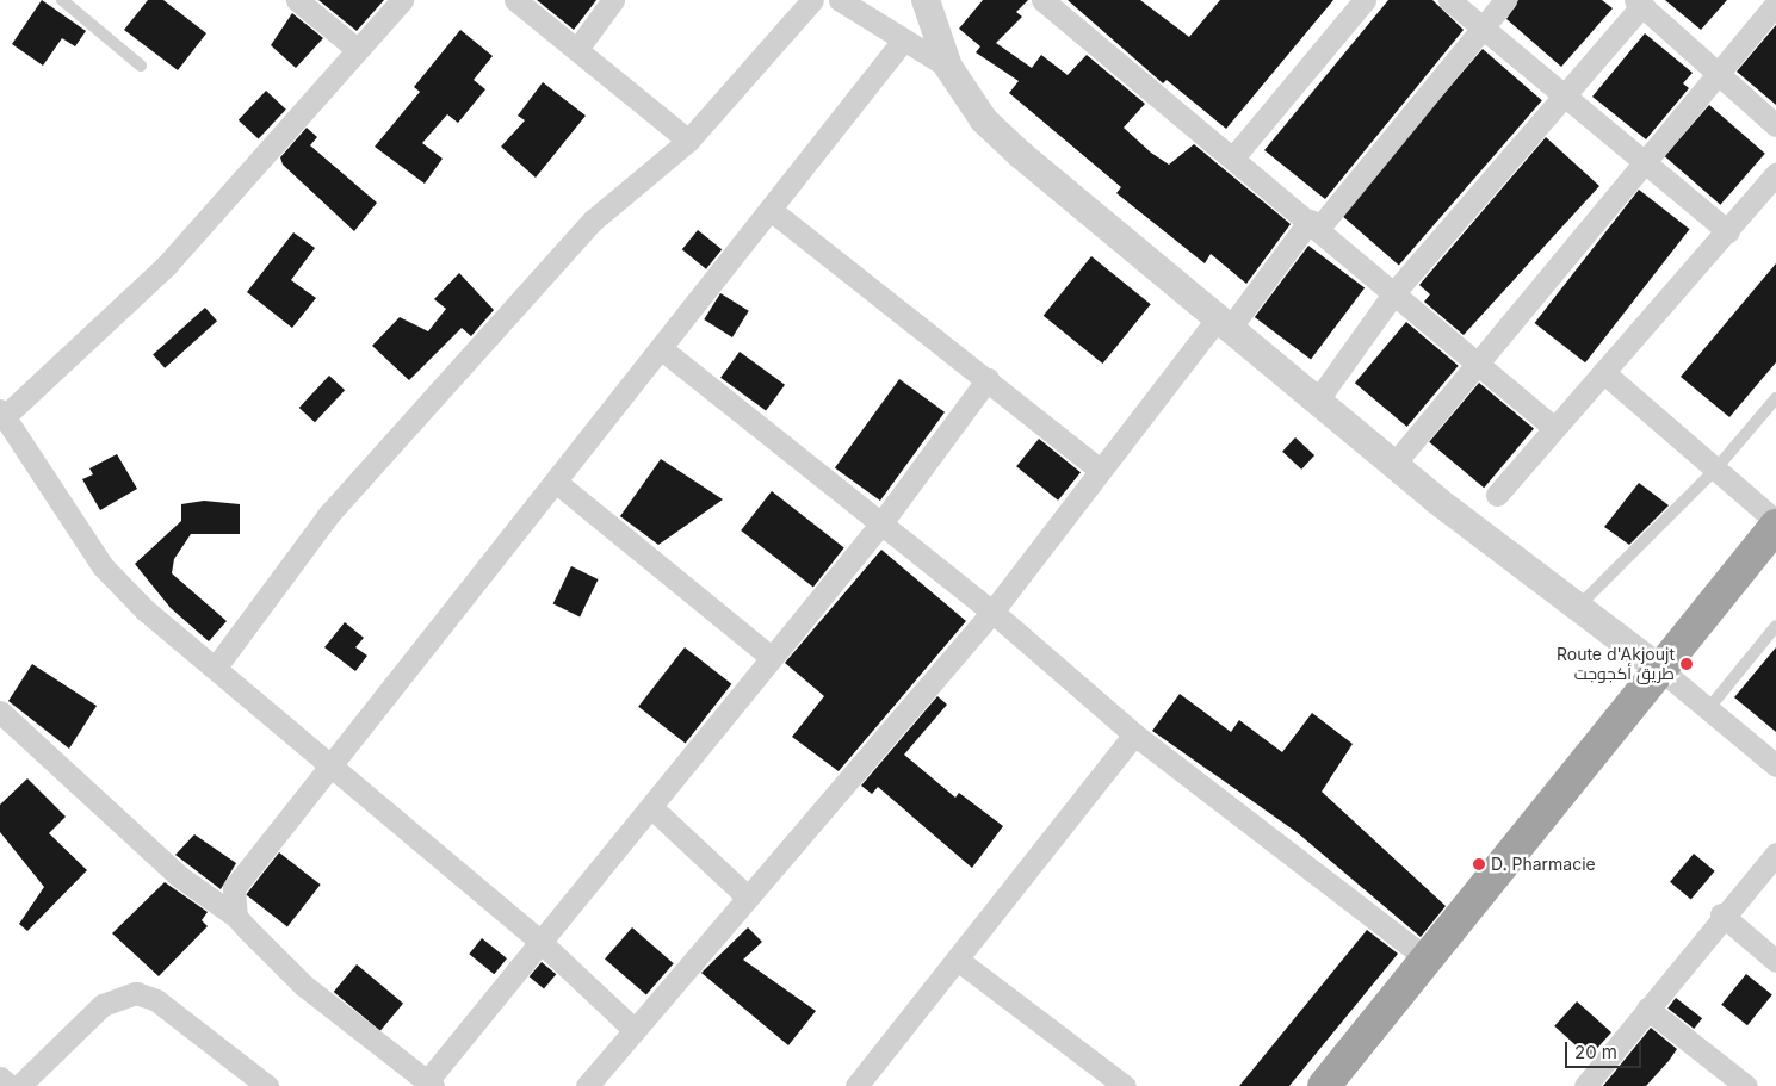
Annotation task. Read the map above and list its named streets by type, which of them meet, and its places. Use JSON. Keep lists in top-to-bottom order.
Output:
{
  "places": ["Route d'Akjoujt طريق أكجوجت", "D. Pharmacie"],
  "scale_bar": "20 m"
}
